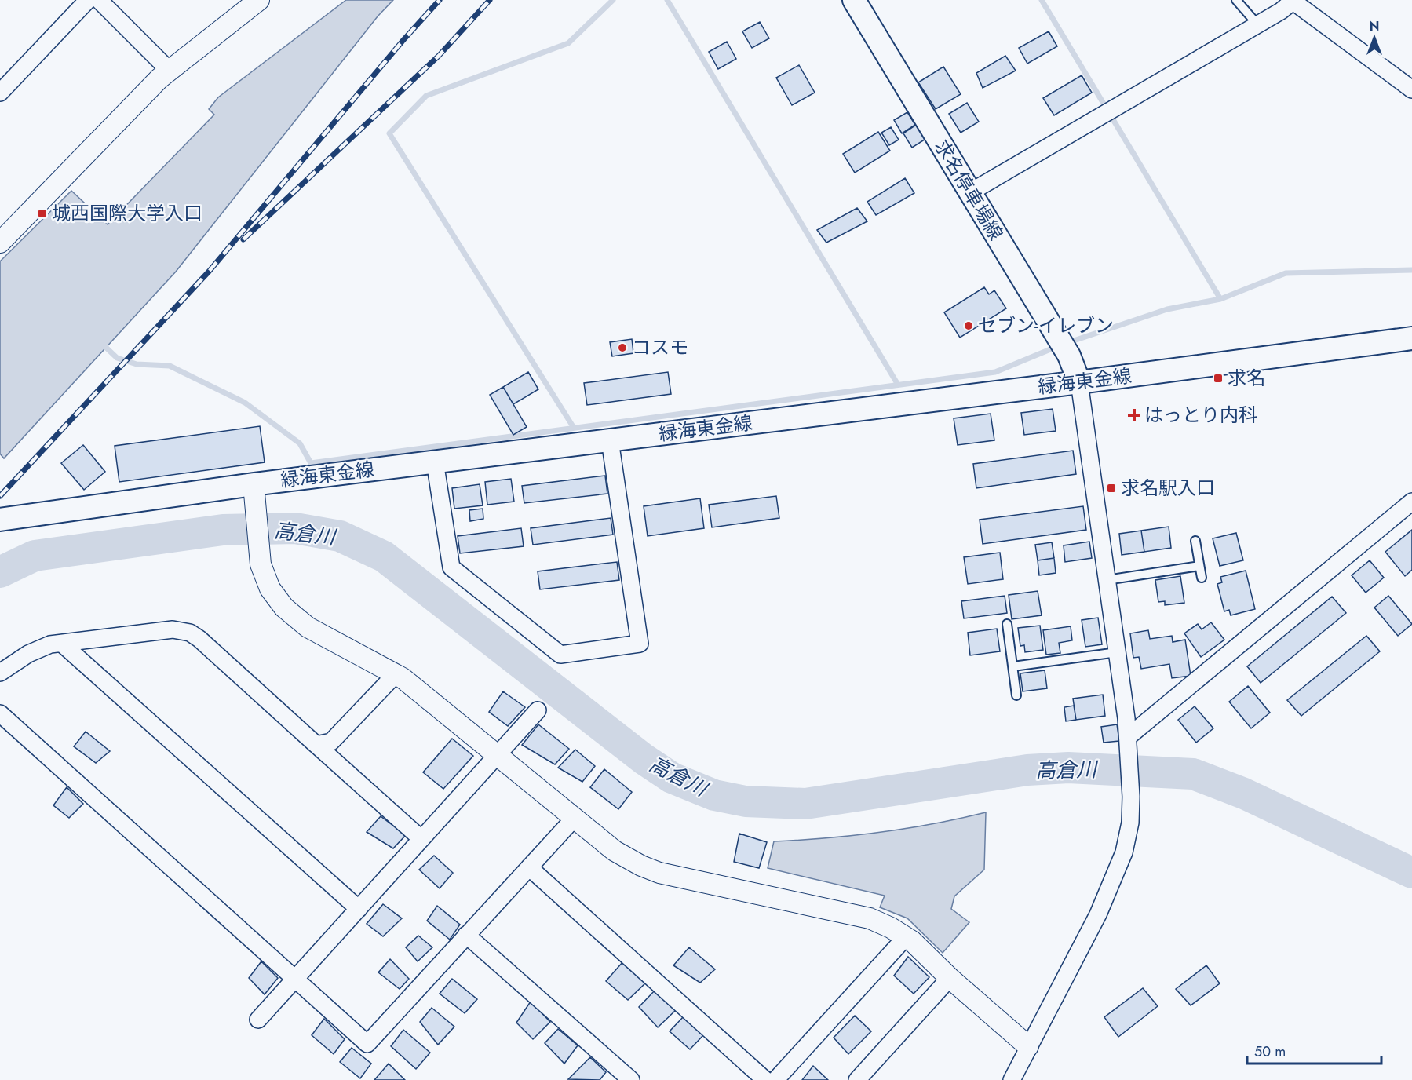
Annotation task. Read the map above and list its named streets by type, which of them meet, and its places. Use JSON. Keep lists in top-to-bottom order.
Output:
{
  "streets": {
    "main road": ["求名停車場線", "緑海東金線"]
  },
  "crossings": [
    ["求名停車場線", "緑海東金線"]
  ],
  "water": ["高倉川"],
  "places": {
    "transit": ["城西国際大学入口", "求名", "求名駅入口"],
    "other": ["セブン-イレブン", "コスモ"],
    "health": ["はっとり内科"]
  },
  "scale_bar": "50 m",
  "north": "top"
}
